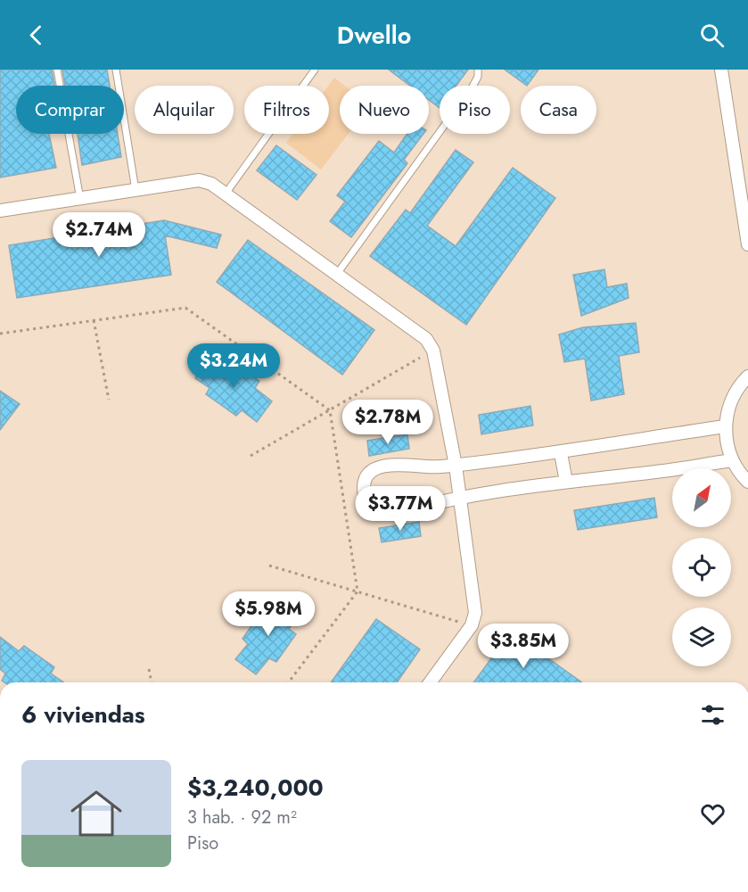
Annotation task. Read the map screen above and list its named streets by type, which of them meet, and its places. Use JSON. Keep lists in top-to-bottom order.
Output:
{
  "north": "top right",
  "page": {
    "header": "Dwello",
    "chip": [
      "Comprar",
      "Alquilar",
      "Filtros",
      "Nuevo",
      "Piso",
      "Casa"
    ],
    "price": [
      "$2.74M",
      "$3.24M",
      "$2.78M",
      "$3.77M",
      "$5.98M",
      "$3.85M"
    ],
    "heading": "6 viviendas",
    "list": [
      {
        "name": "$3,240,000",
        "note": "3 hab. · 92 m² · Piso"
      }
    ]
  }
}
